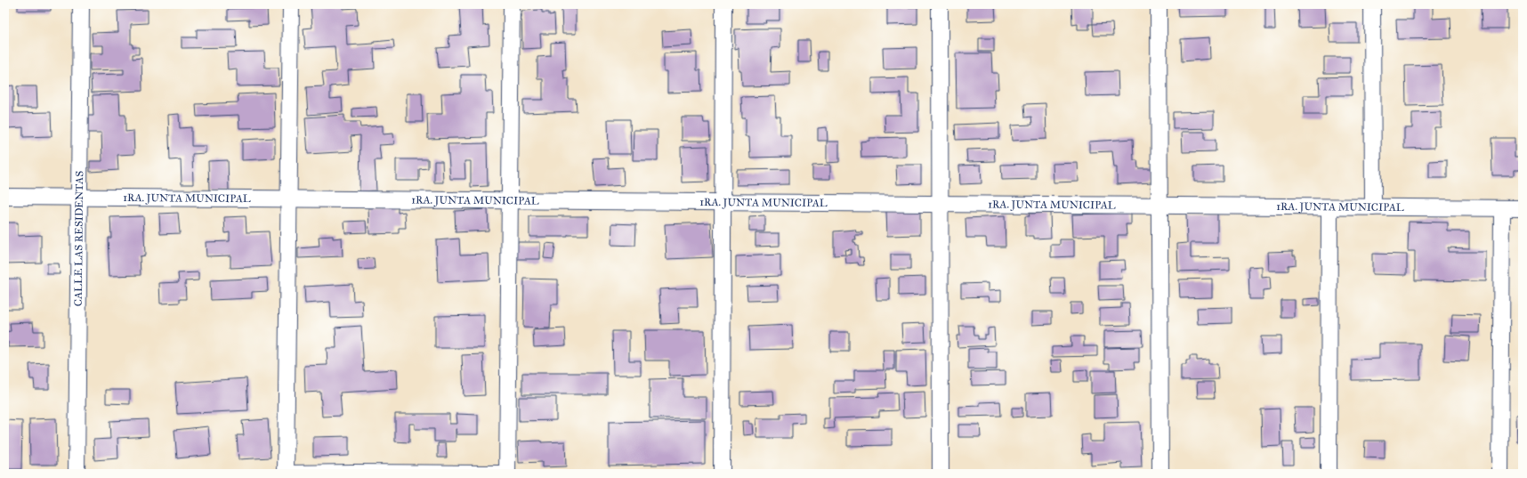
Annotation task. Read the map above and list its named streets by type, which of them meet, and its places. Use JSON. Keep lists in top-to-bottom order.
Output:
{
  "streets": {
    "street": ["1RA. JUNTA MUNICIPAL", "CALLE LAS RESIDENTAS"]
  },
  "crossings": [
    ["1RA. JUNTA MUNICIPAL", "CALLE LAS RESIDENTAS"]
  ]
}
